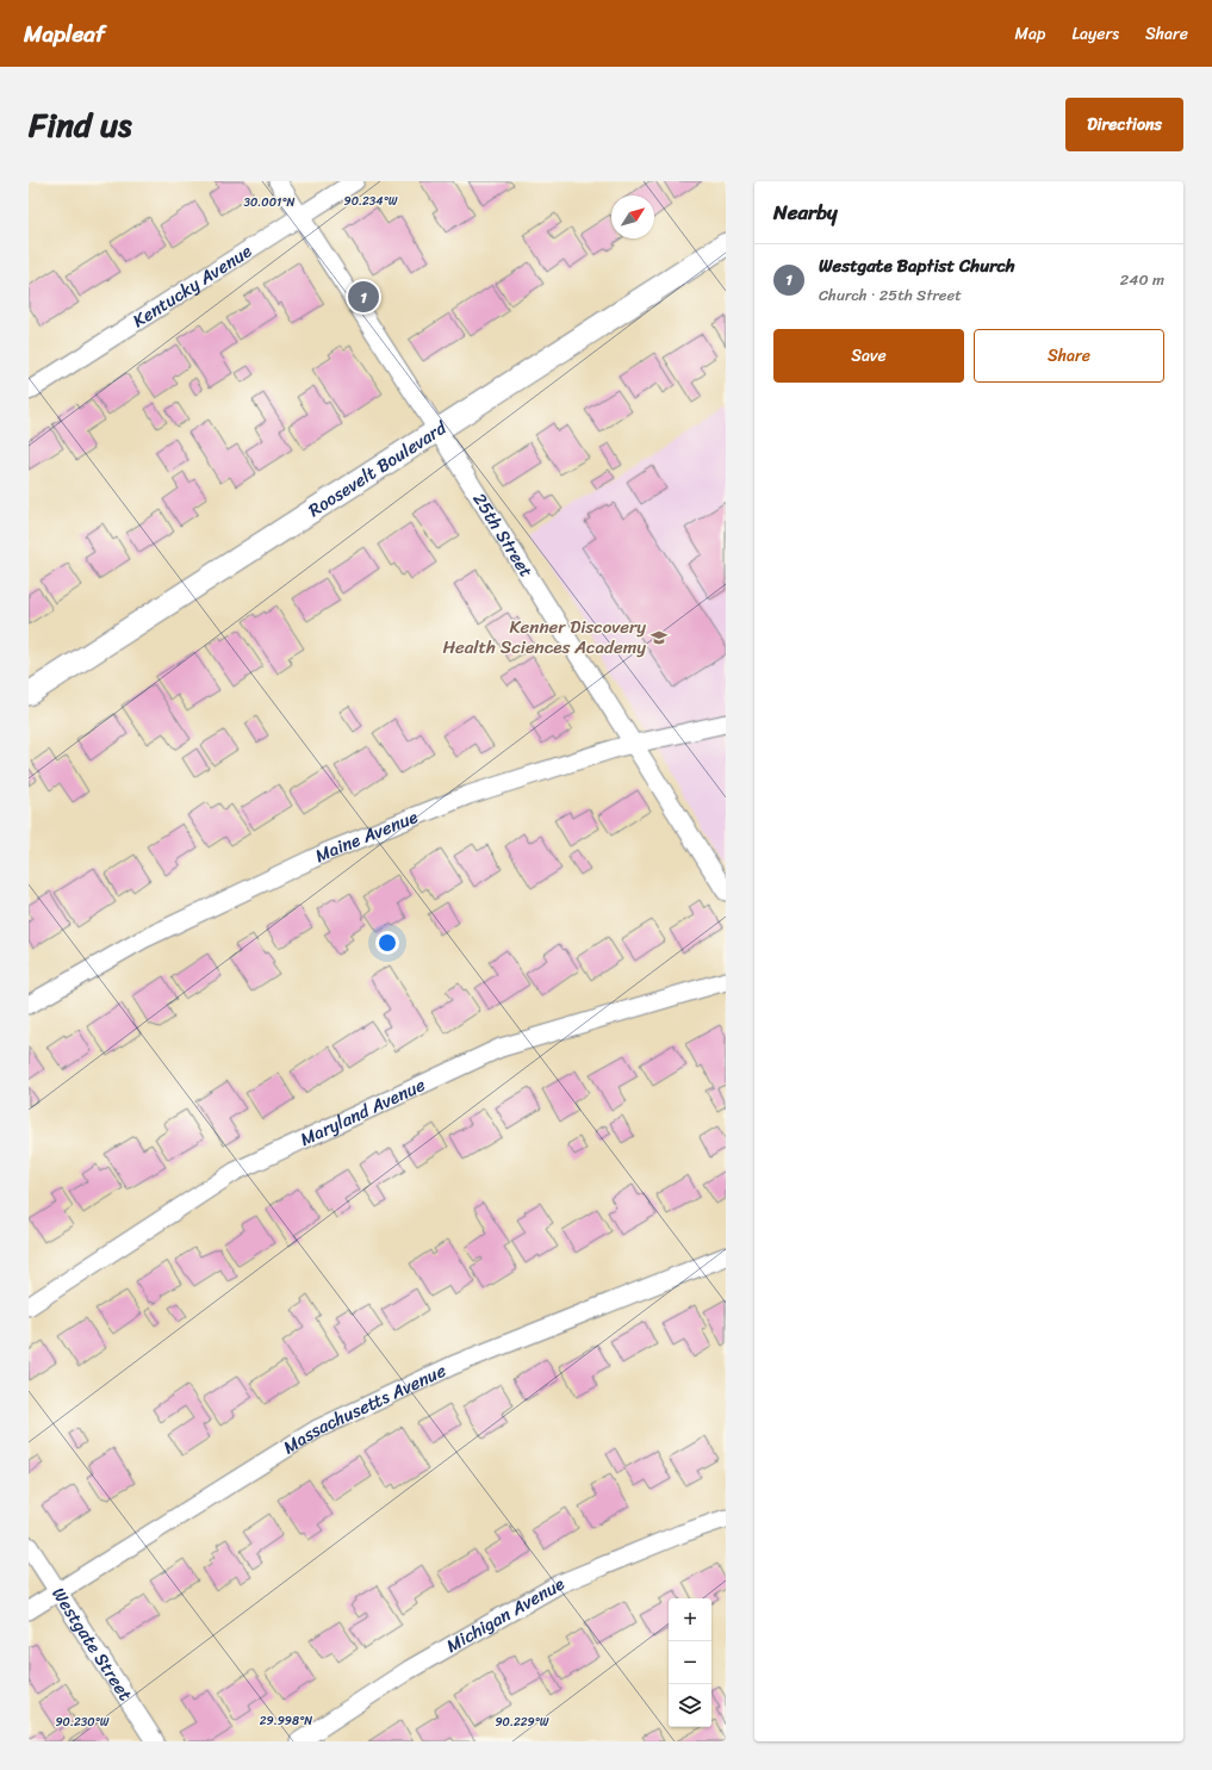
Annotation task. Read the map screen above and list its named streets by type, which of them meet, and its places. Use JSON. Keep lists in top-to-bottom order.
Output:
{
  "streets": {
    "street": [
      "Kentucky Avenue",
      "Roosevelt Boulevard",
      "25th Street",
      "Maine Avenue",
      "Maryland Avenue",
      "Massachusetts Avenue",
      "Michigan Avenue",
      "Westgate Street"
    ]
  },
  "crossings": [
    ["Kentucky Avenue", "25th Street"],
    ["Roosevelt Boulevard", "25th Street"],
    ["25th Street", "Maine Avenue"],
    ["Massachusetts Avenue", "Westgate Street"]
  ],
  "places": {
    "school or university": ["Kenner Discovery Health Sciences Academy"]
  },
  "north": "top right",
  "page": {
    "header": "Mapleaf",
    "nav": ["Map", "Layers", "Share"],
    "title": "Find us",
    "buttons": [
      "Directions",
      ["Save", "Share"]
    ],
    "heading": "Nearby",
    "list": [
      {
        "mark": "1",
        "name": "Westgate Baptist Church",
        "note": "Church · 25th Street",
        "value": "240 m"
      }
    ],
    "pins": "1",
    "map_buttons": ["+", "−"]
  },
  "coordinates": [
    "90.234°W",
    "30.001°N",
    "29.998°N",
    "90.230°W",
    "90.229°W"
  ]
}
